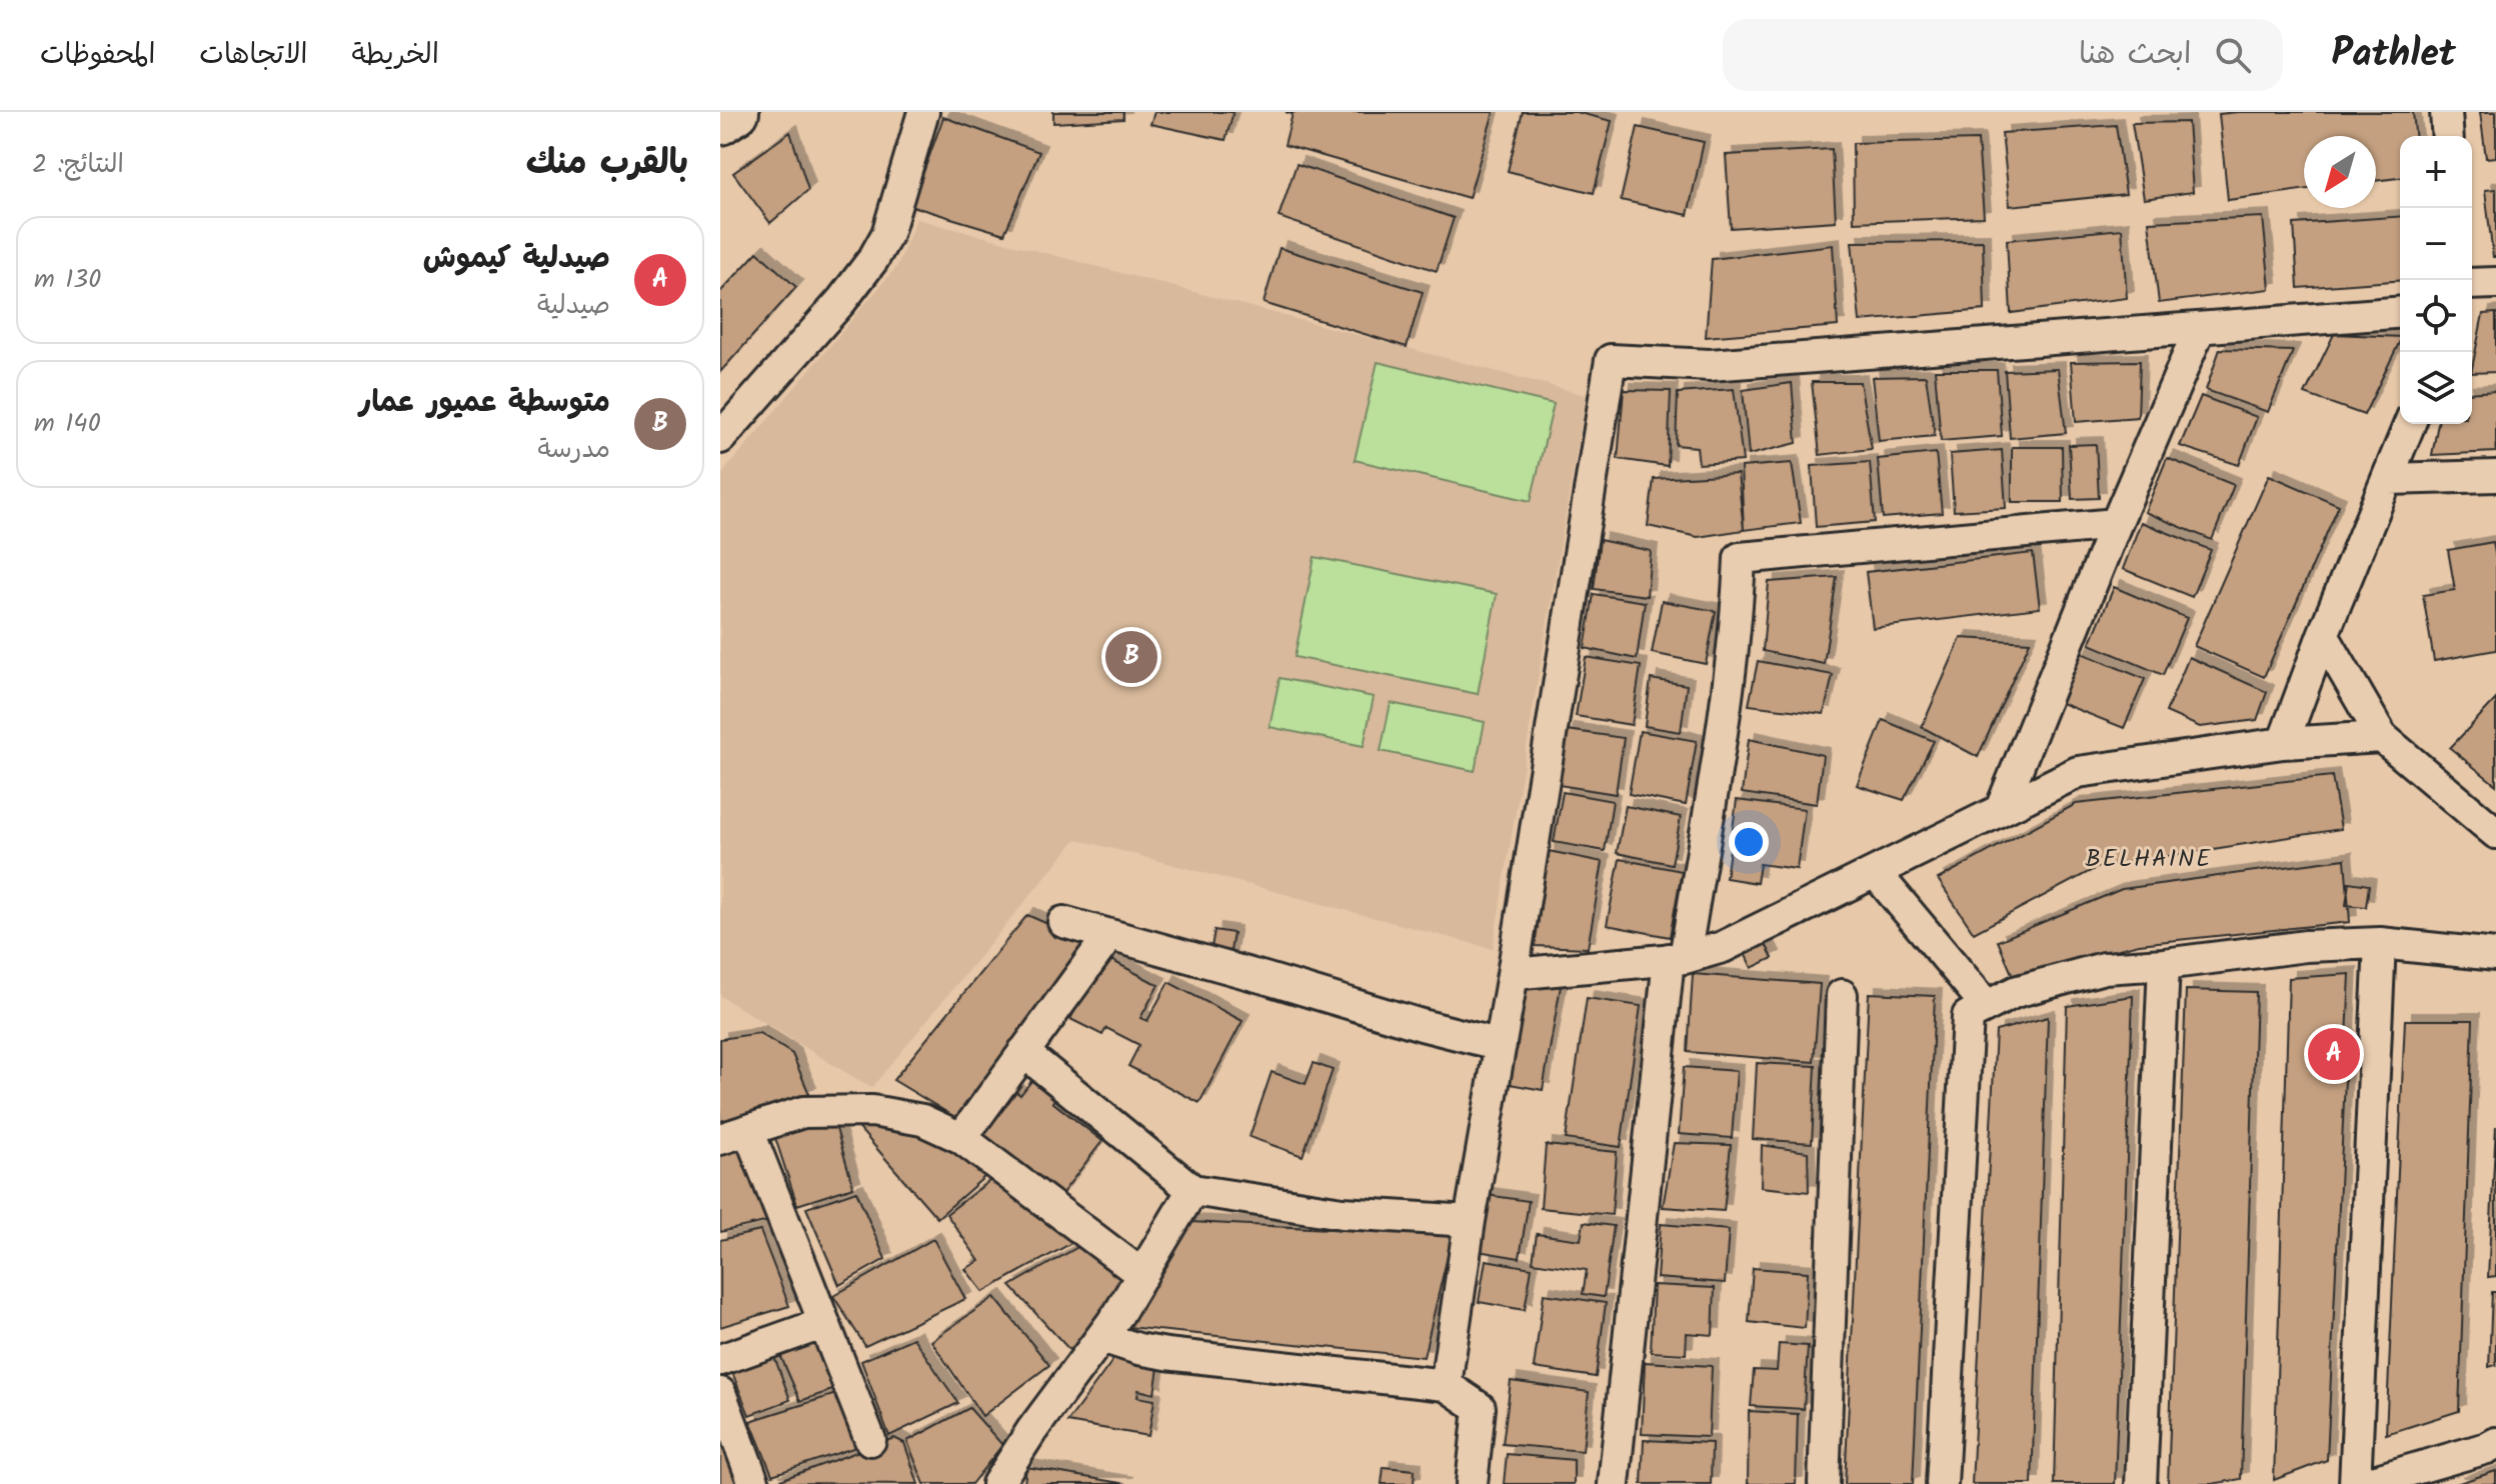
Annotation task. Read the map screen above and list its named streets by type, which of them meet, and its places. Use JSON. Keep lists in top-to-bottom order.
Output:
{
  "districts": ["BELHAINE"],
  "north": "bottom left",
  "page": {
    "header": "Pathlet",
    "search": "ابحث هنا",
    "nav": ["الخريطة", "الاتجاهات", "المحفوظات"],
    "heading": ["بالقرب منك", "النتائج: 2"],
    "map_buttons": ["+", "−"],
    "list": [
      {
        "mark": "A",
        "name": "صيدلية كيموش",
        "note": "صيدلية",
        "value": "130 m"
      },
      {
        "mark": "B",
        "name": "متوسطة عميور عمار",
        "note": "مدرسة",
        "value": "140 m"
      }
    ],
    "pins": ["B", "A"]
  }
}
